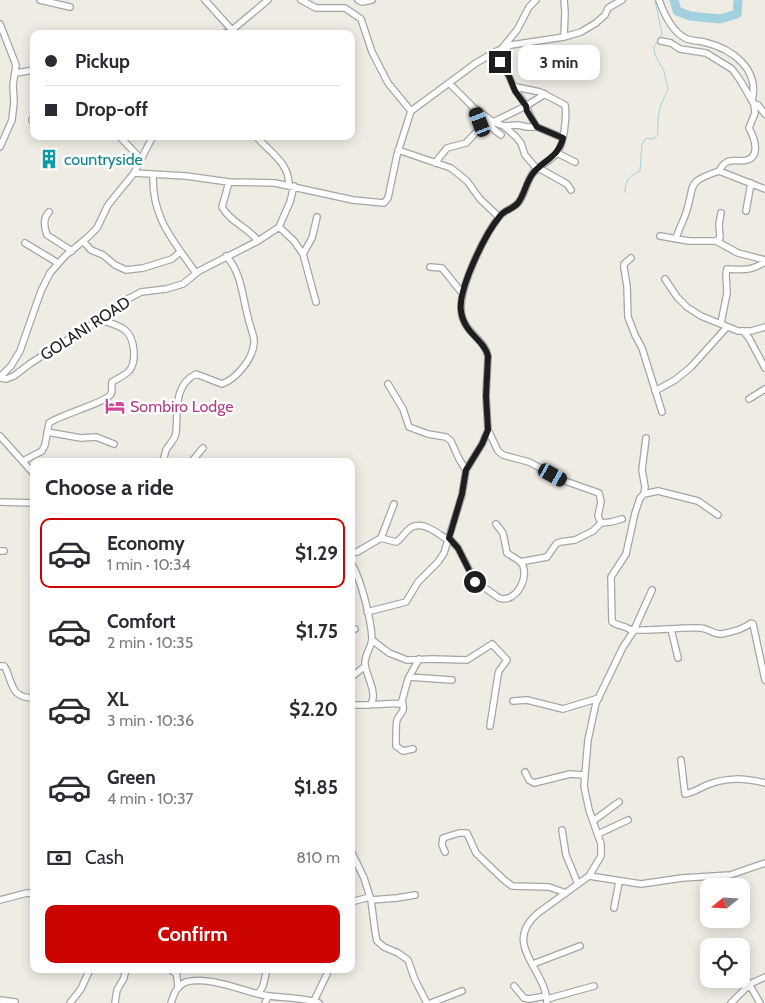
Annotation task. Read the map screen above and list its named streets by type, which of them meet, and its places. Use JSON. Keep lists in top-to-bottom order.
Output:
{
  "streets": {
    "street": ["GOLANI ROAD"]
  },
  "places": {
    "building": ["countryside"],
    "hotel": ["Sombiro Lodge"]
  },
  "north": "left",
  "page": {
    "banner": ["Pickup", "Drop-off"],
    "bubble": "3 min",
    "heading": "Choose a ride",
    "list": [
      {
        "name": "Economy",
        "note": "1 min · 10:34",
        "value": "$1.29"
      },
      {
        "name": "Comfort",
        "note": "2 min · 10:35",
        "value": "$1.75"
      },
      {
        "name": "XL",
        "note": "3 min · 10:36",
        "value": "$2.20"
      },
      {
        "name": "Green",
        "note": "4 min · 10:37",
        "value": "$1.85"
      }
    ],
    "pay": ["Cash", "810 m"],
    "buttons": "Confirm"
  }
}
